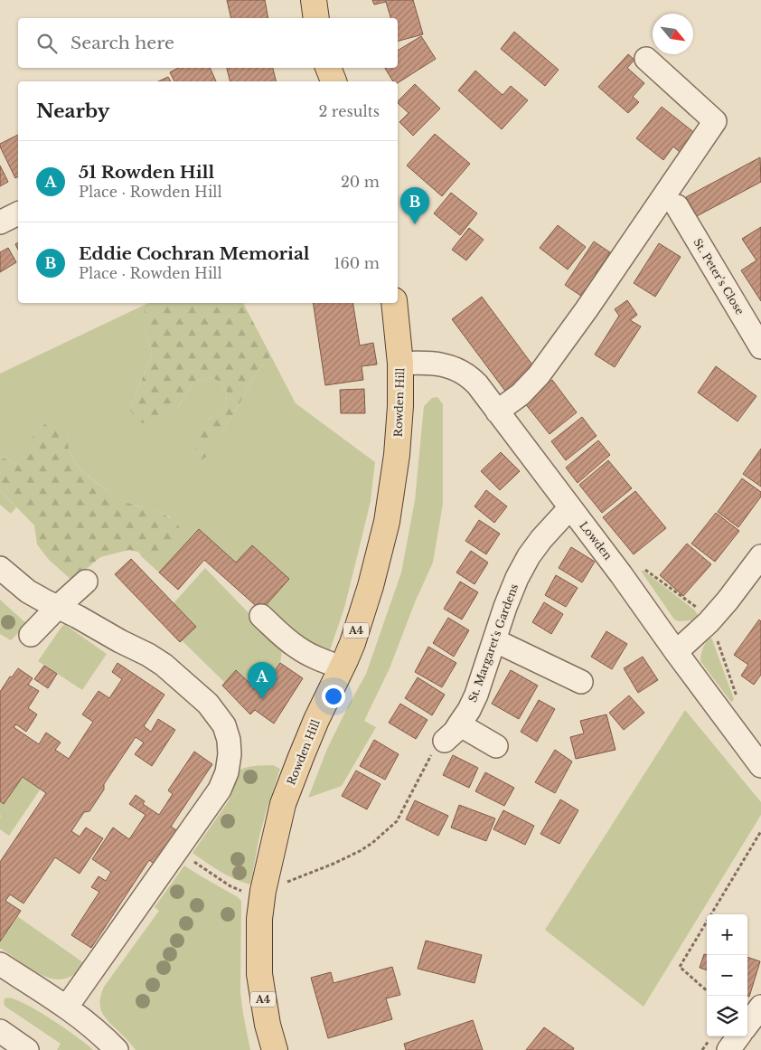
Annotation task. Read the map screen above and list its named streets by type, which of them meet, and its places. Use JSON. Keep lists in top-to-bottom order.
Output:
{
  "streets": {
    "main road": ["Rowden Hill", "A4"],
    "street": ["St. Peter's Close", "Lowden", "St. Margaret's Gardens"]
  },
  "crossings": [
    ["Rowden Hill", "Lowden"],
    ["Lowden", "St. Margaret's Gardens"]
  ],
  "north": "bottom right",
  "page": {
    "search": "Search here",
    "heading": ["Nearby", "2 results"],
    "list": [
      {
        "mark": "A",
        "name": "51 Rowden Hill",
        "note": "Place · Rowden Hill",
        "value": "20 m"
      },
      {
        "mark": "B",
        "name": "Eddie Cochran Memorial",
        "note": "Place · Rowden Hill",
        "value": "160 m"
      }
    ],
    "pins": ["B", "A"],
    "map_buttons": ["+", "−"]
  }
}
